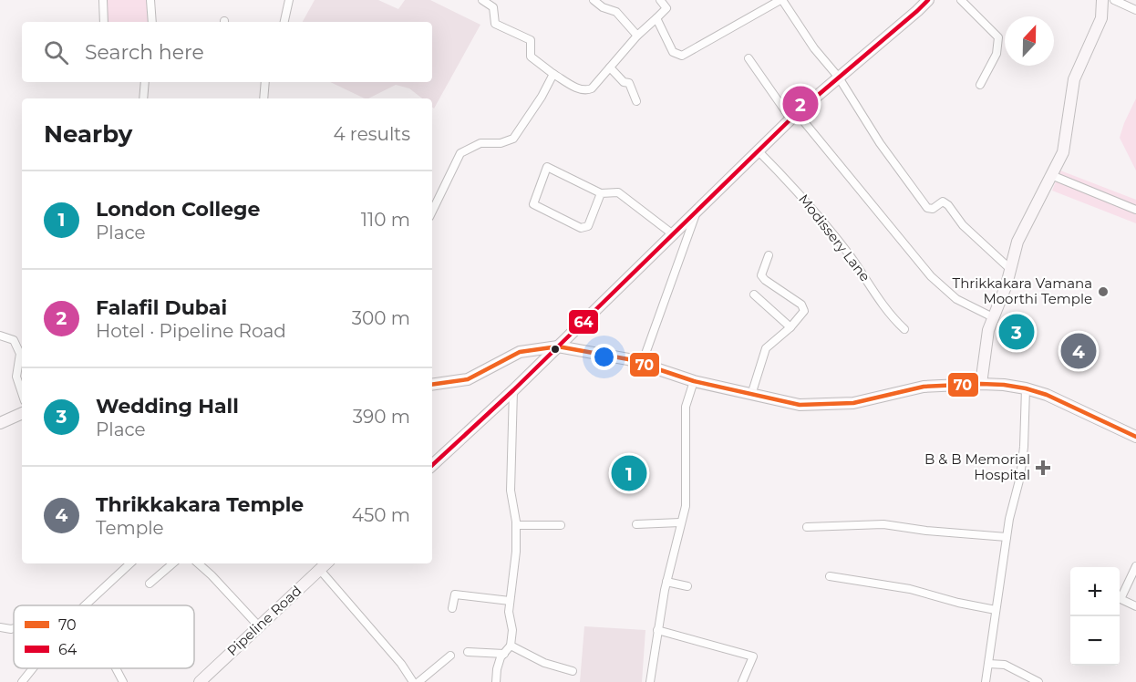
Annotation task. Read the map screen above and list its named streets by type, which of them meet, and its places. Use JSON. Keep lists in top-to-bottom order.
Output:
{
  "streets": {
    "street": ["Modissery Lane", "Pipeline Road"]
  },
  "places": {
    "other": ["Thrikkakara Vamana Moorthi Temple"],
    "health": ["B & B Memorial Hospital"]
  },
  "lines": ["transit line 64", "transit line 70"],
  "legend": ["70", "64"],
  "north": "top",
  "page": {
    "search": "Search here",
    "pins": [
      "2",
      "3",
      "4",
      "1"
    ],
    "heading": ["Nearby", "4 results"],
    "list": [
      {
        "mark": "1",
        "name": "London College",
        "note": "Place",
        "value": "110 m"
      },
      {
        "mark": "2",
        "name": "Falafil Dubai",
        "note": "Hotel · Pipeline Road",
        "value": "300 m"
      },
      {
        "mark": "3",
        "name": "Wedding Hall",
        "note": "Place",
        "value": "390 m"
      },
      {
        "mark": "4",
        "name": "Thrikkakara Temple",
        "note": "Temple",
        "value": "450 m"
      }
    ],
    "map_buttons": ["+", "−"]
  }
}
